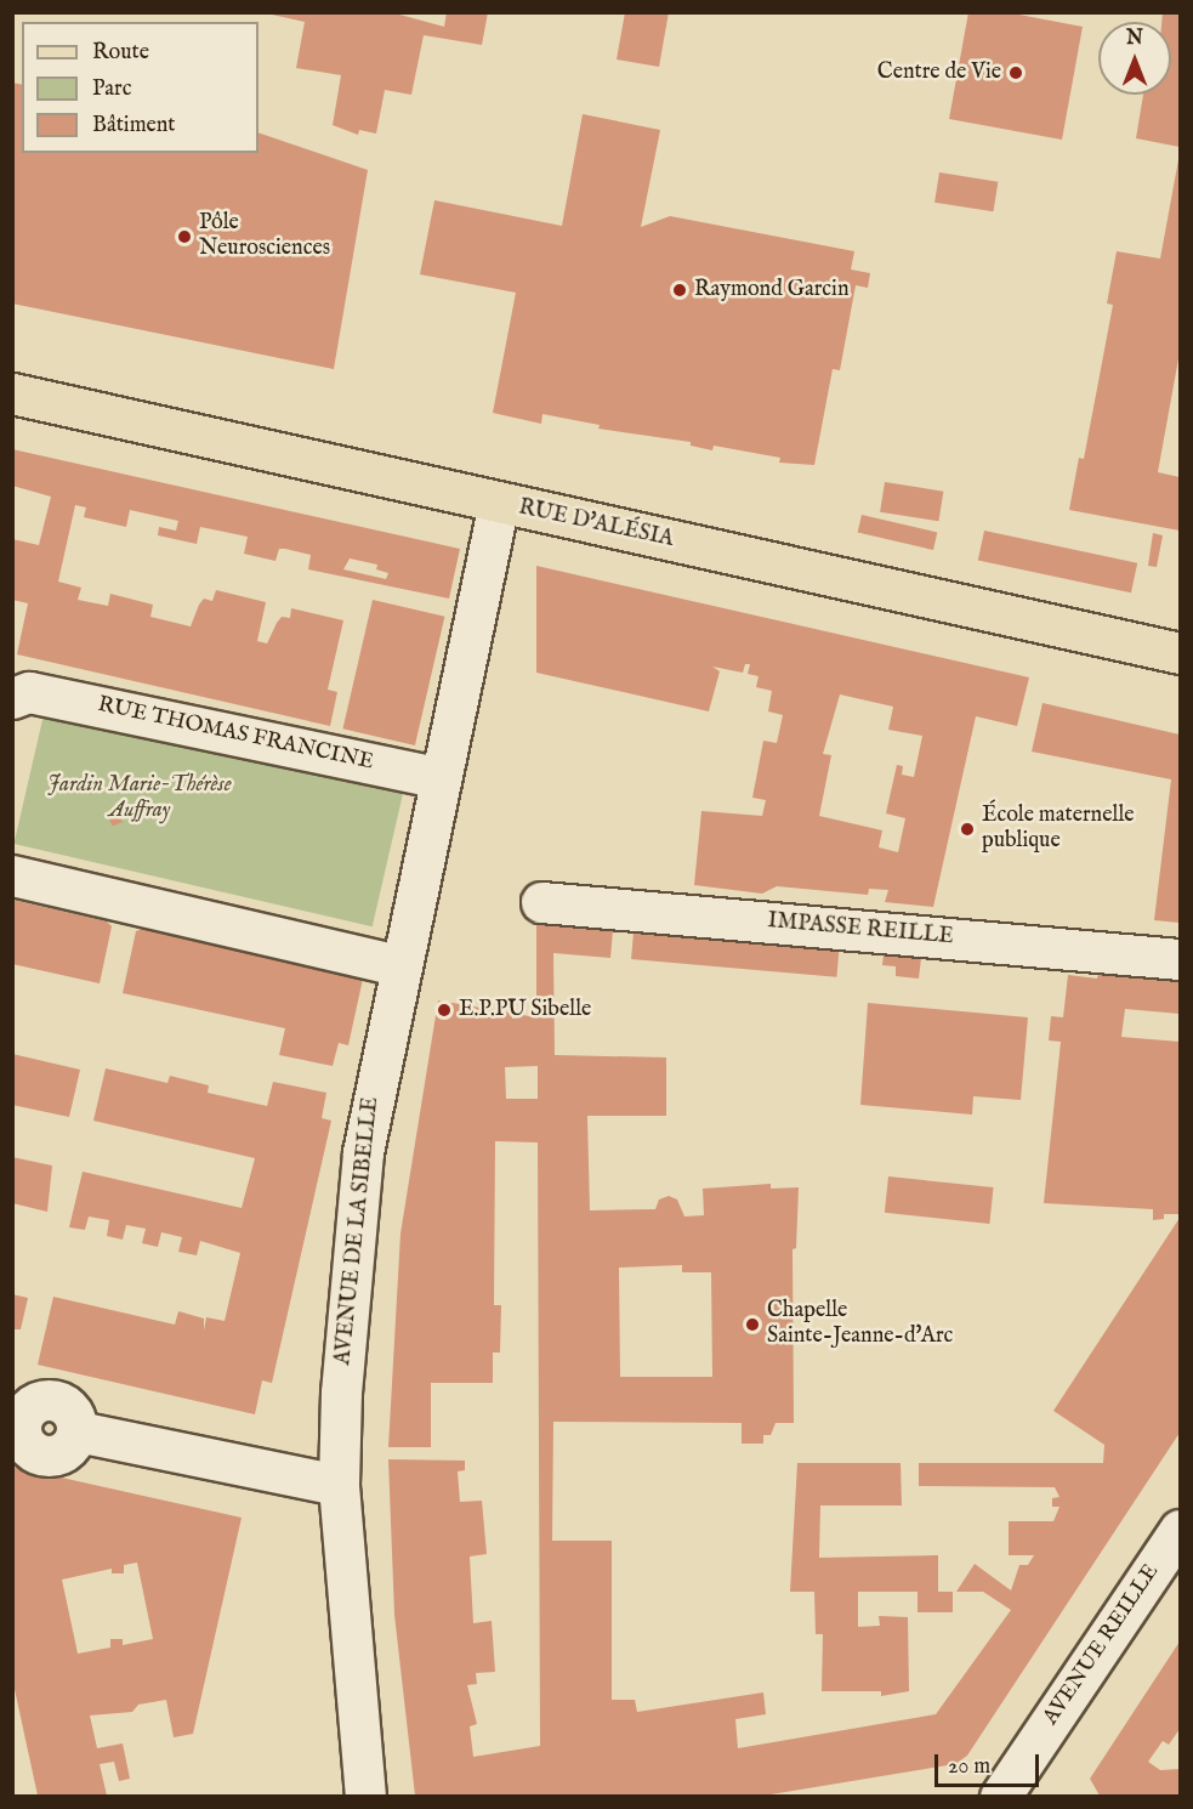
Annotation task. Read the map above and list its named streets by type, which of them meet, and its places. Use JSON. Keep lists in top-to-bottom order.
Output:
{
  "streets": {
    "main road": ["RUE D'ALÉSIA"],
    "street": [
      "RUE THOMAS FRANCINE",
      "IMPASSE REILLE",
      "AVENUE DE LA SIBELLE",
      "AVENUE REILLE"
    ]
  },
  "crossings": [
    ["RUE D'ALÉSIA", "AVENUE DE LA SIBELLE"],
    ["RUE THOMAS FRANCINE", "AVENUE DE LA SIBELLE"]
  ],
  "parks": ["Jardin Marie-Thérèse Auffray"],
  "places": [
    "Centre de Vie",
    "Pôle Neurosciences",
    "Raymond Garcin",
    "École maternelle publique",
    "E.P.PU Sibelle",
    "Chapelle Sainte-Jeanne-d'Arc"
  ],
  "legend": ["Route", "Parc", "Bâtiment"],
  "scale_bar": "20 m",
  "north": "top"
}
